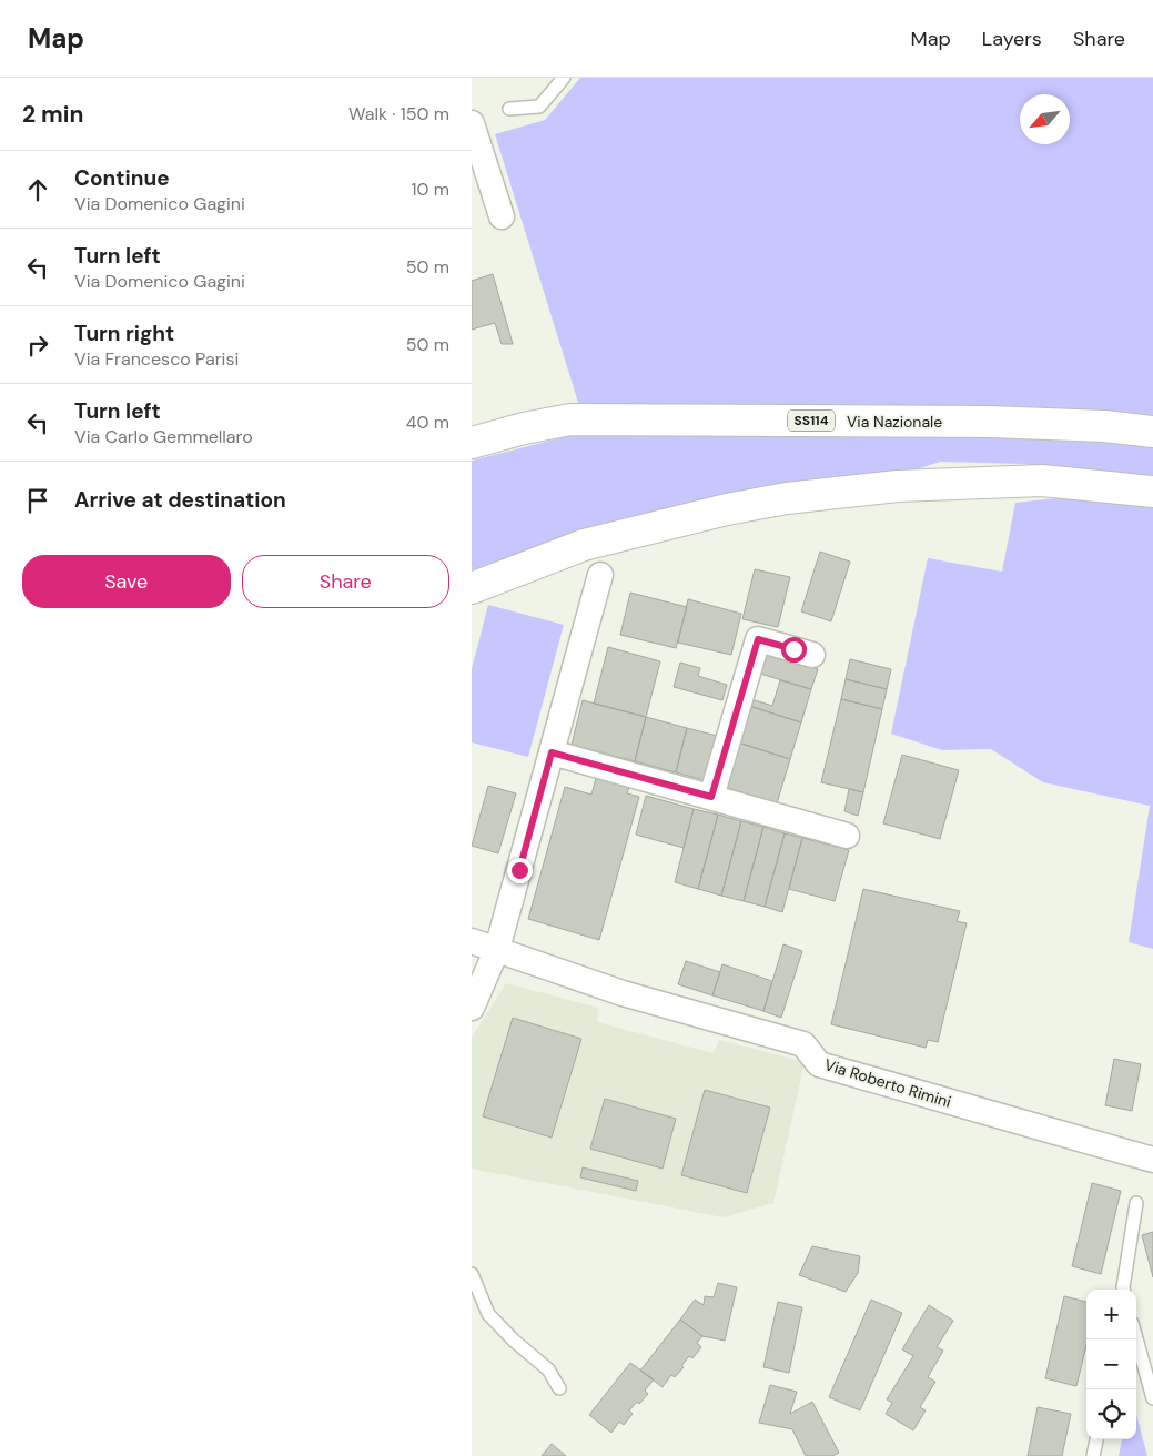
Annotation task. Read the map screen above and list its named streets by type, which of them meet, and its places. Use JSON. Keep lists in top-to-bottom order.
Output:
{
  "streets": {
    "street": ["SS114", "Via Nazionale", "Via Roberto Rimini"]
  },
  "north": "bottom left",
  "page": {
    "header": "Map",
    "nav": ["Map", "Layers", "Share"],
    "heading": ["2 min", "Walk · 150 m"],
    "list": [
      ["Continue", "Via Domenico Gagini", "10 m"],
      ["Turn left", "Via Domenico Gagini", "50 m"],
      ["Turn right", "Via Francesco Parisi", "50 m"],
      ["Turn left", "Via Carlo Gemmellaro", "40 m"],
      "Arrive at destination"
    ],
    "buttons": ["Save", "Share"],
    "map_buttons": ["+", "−"]
  }
}
